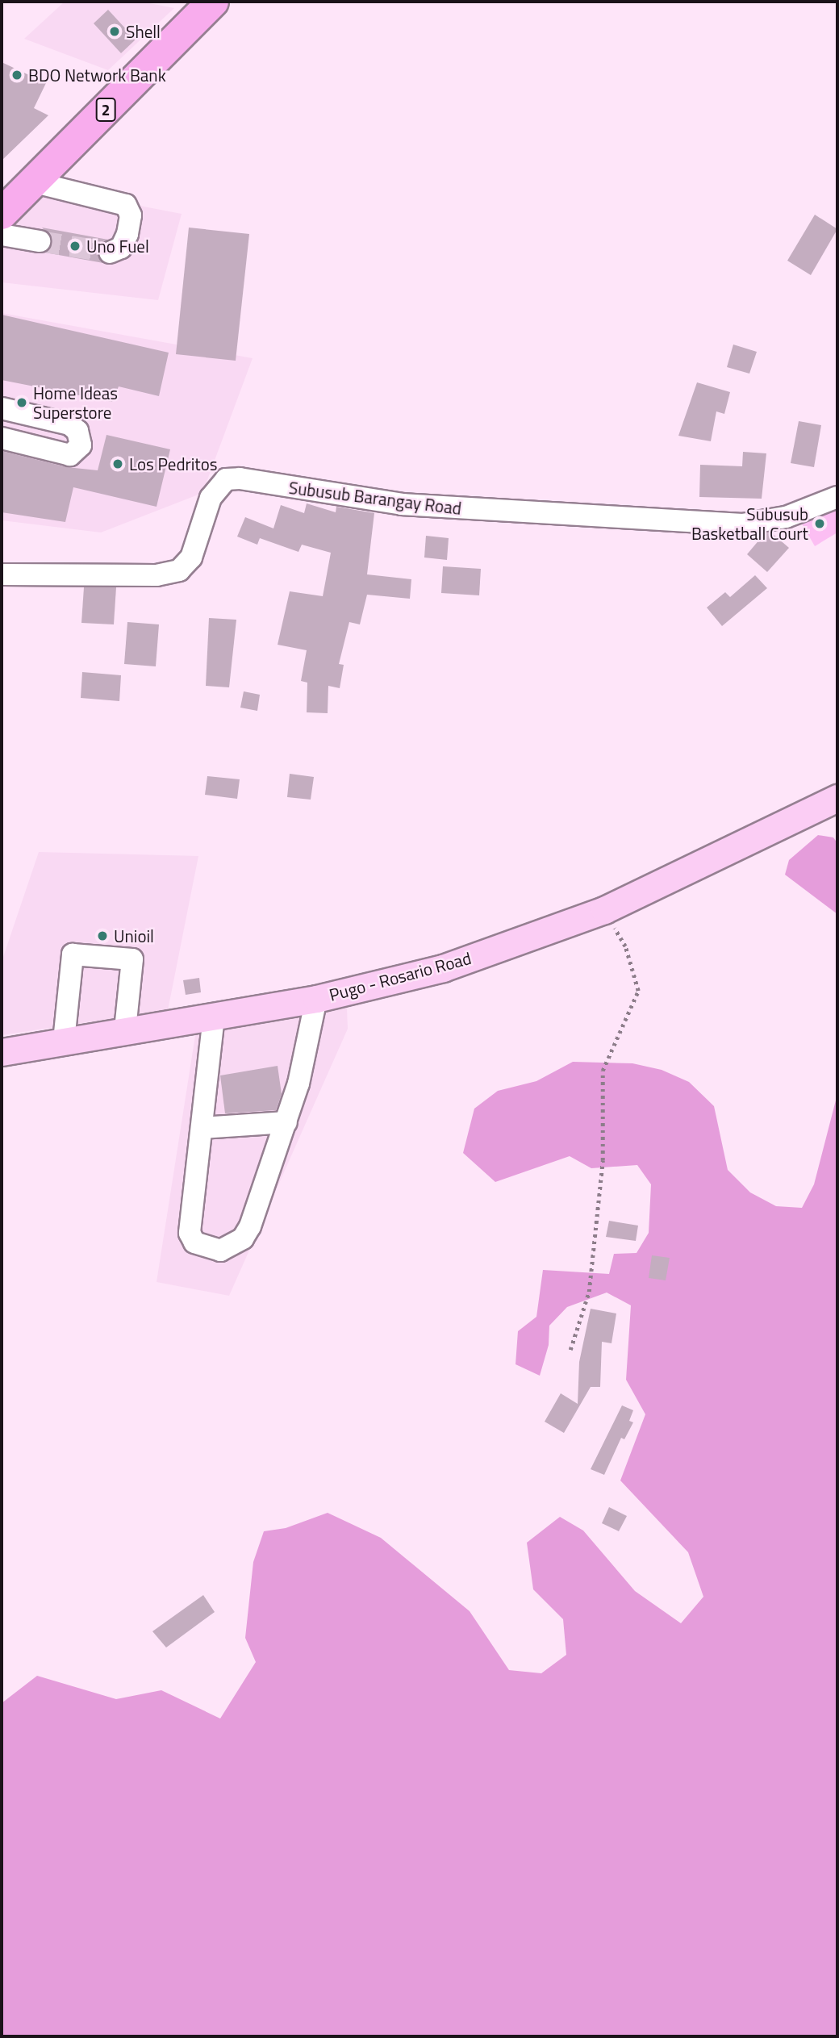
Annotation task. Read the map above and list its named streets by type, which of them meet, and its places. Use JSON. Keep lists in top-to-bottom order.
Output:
{
  "streets": {
    "highway": ["2"],
    "main road": ["Pugo - Rosario Road"],
    "street": ["Subusub Barangay Road"]
  },
  "places": [
    "Shell",
    "BDO Network Bank",
    "Uno Fuel",
    "Home Ideas Superstore",
    "Los Pedritos",
    "Subusub Basketball Court",
    "Unioil"
  ]
}
